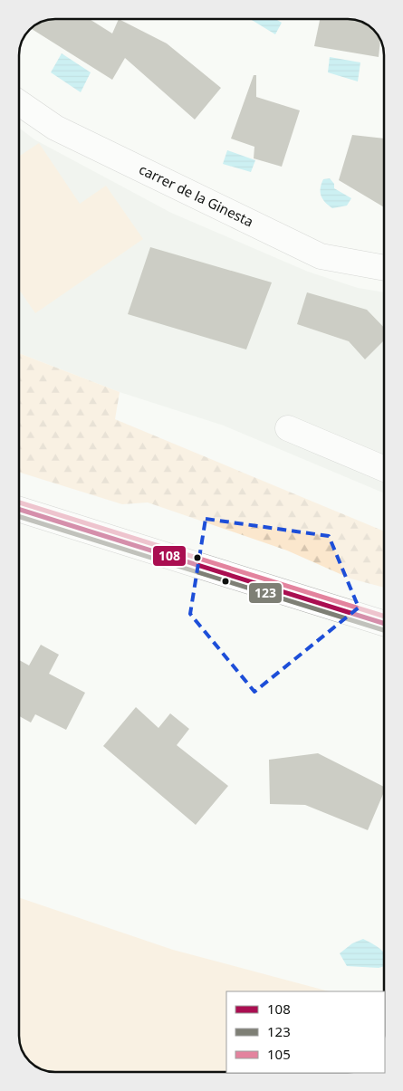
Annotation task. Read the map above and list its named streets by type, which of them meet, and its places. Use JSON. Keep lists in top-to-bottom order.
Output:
{
  "streets": {
    "street": ["carrer de la Ginesta"]
  },
  "lines": ["transit line 105", "transit line 108", "transit line 123"],
  "legend": ["108", "123", "105"]
}
